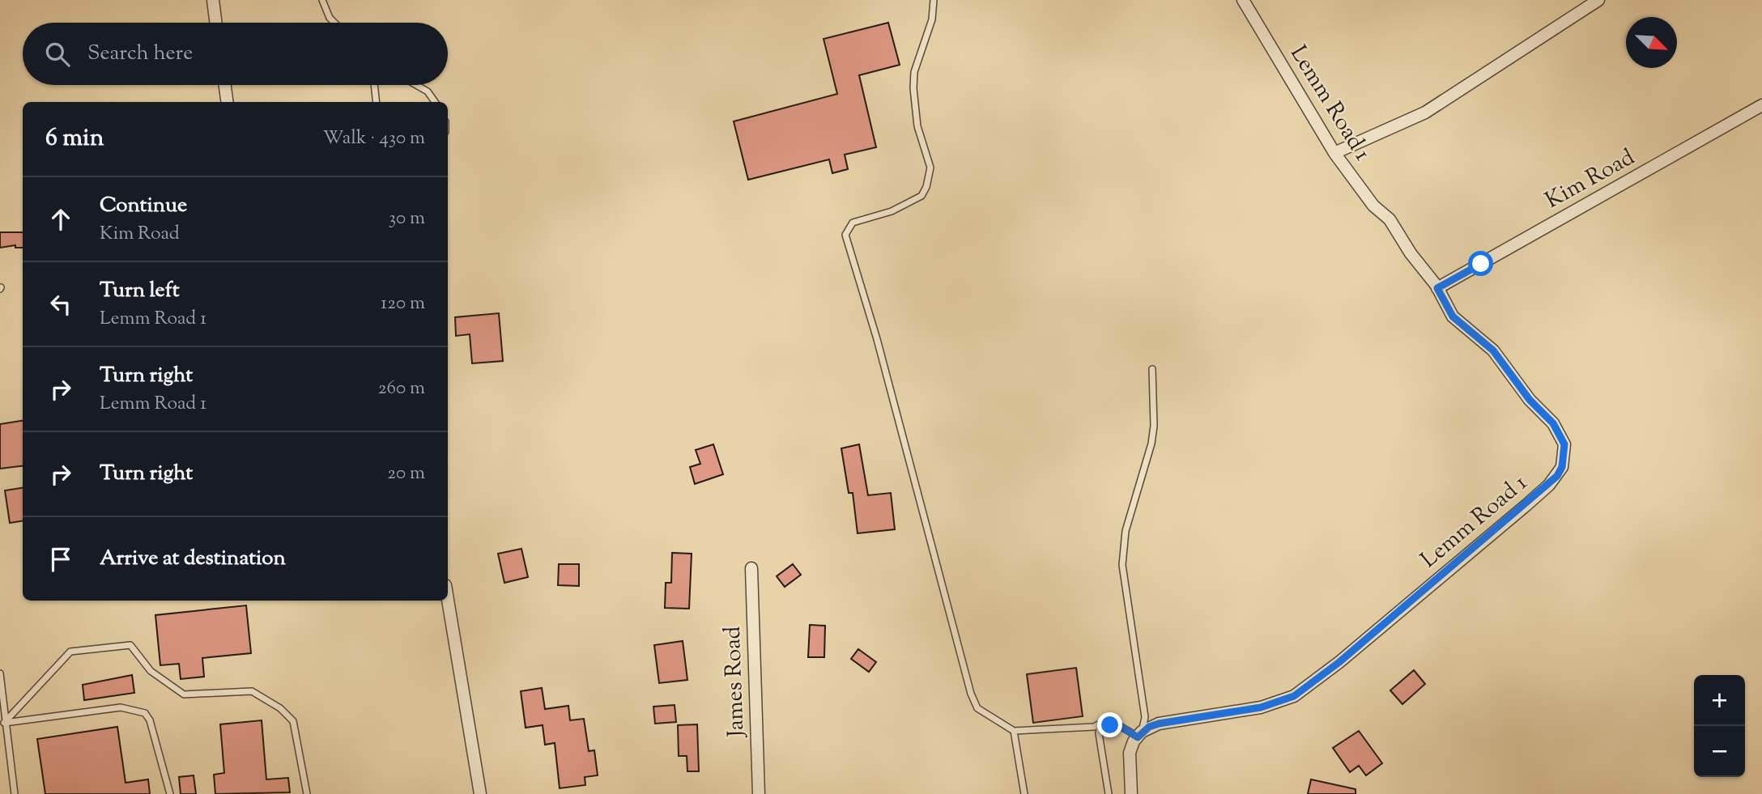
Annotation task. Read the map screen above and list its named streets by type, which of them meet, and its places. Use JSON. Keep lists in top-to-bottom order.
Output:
{
  "streets": {
    "street": ["Lemm Road 1", "Kim Road", "James Road"]
  },
  "crossings": [
    ["Lemm Road 1", "Kim Road"]
  ],
  "north": "bottom right",
  "page": {
    "search": "Search here",
    "heading": ["6 min", "Walk · 430 m"],
    "list": [
      ["Continue", "Kim Road", "30 m"],
      ["Turn left", "Lemm Road 1", "120 m"],
      ["Turn right", "Lemm Road 1", "260 m"],
      ["Turn right", "20 m"],
      "Arrive at destination"
    ],
    "map_buttons": ["+", "−"]
  }
}
